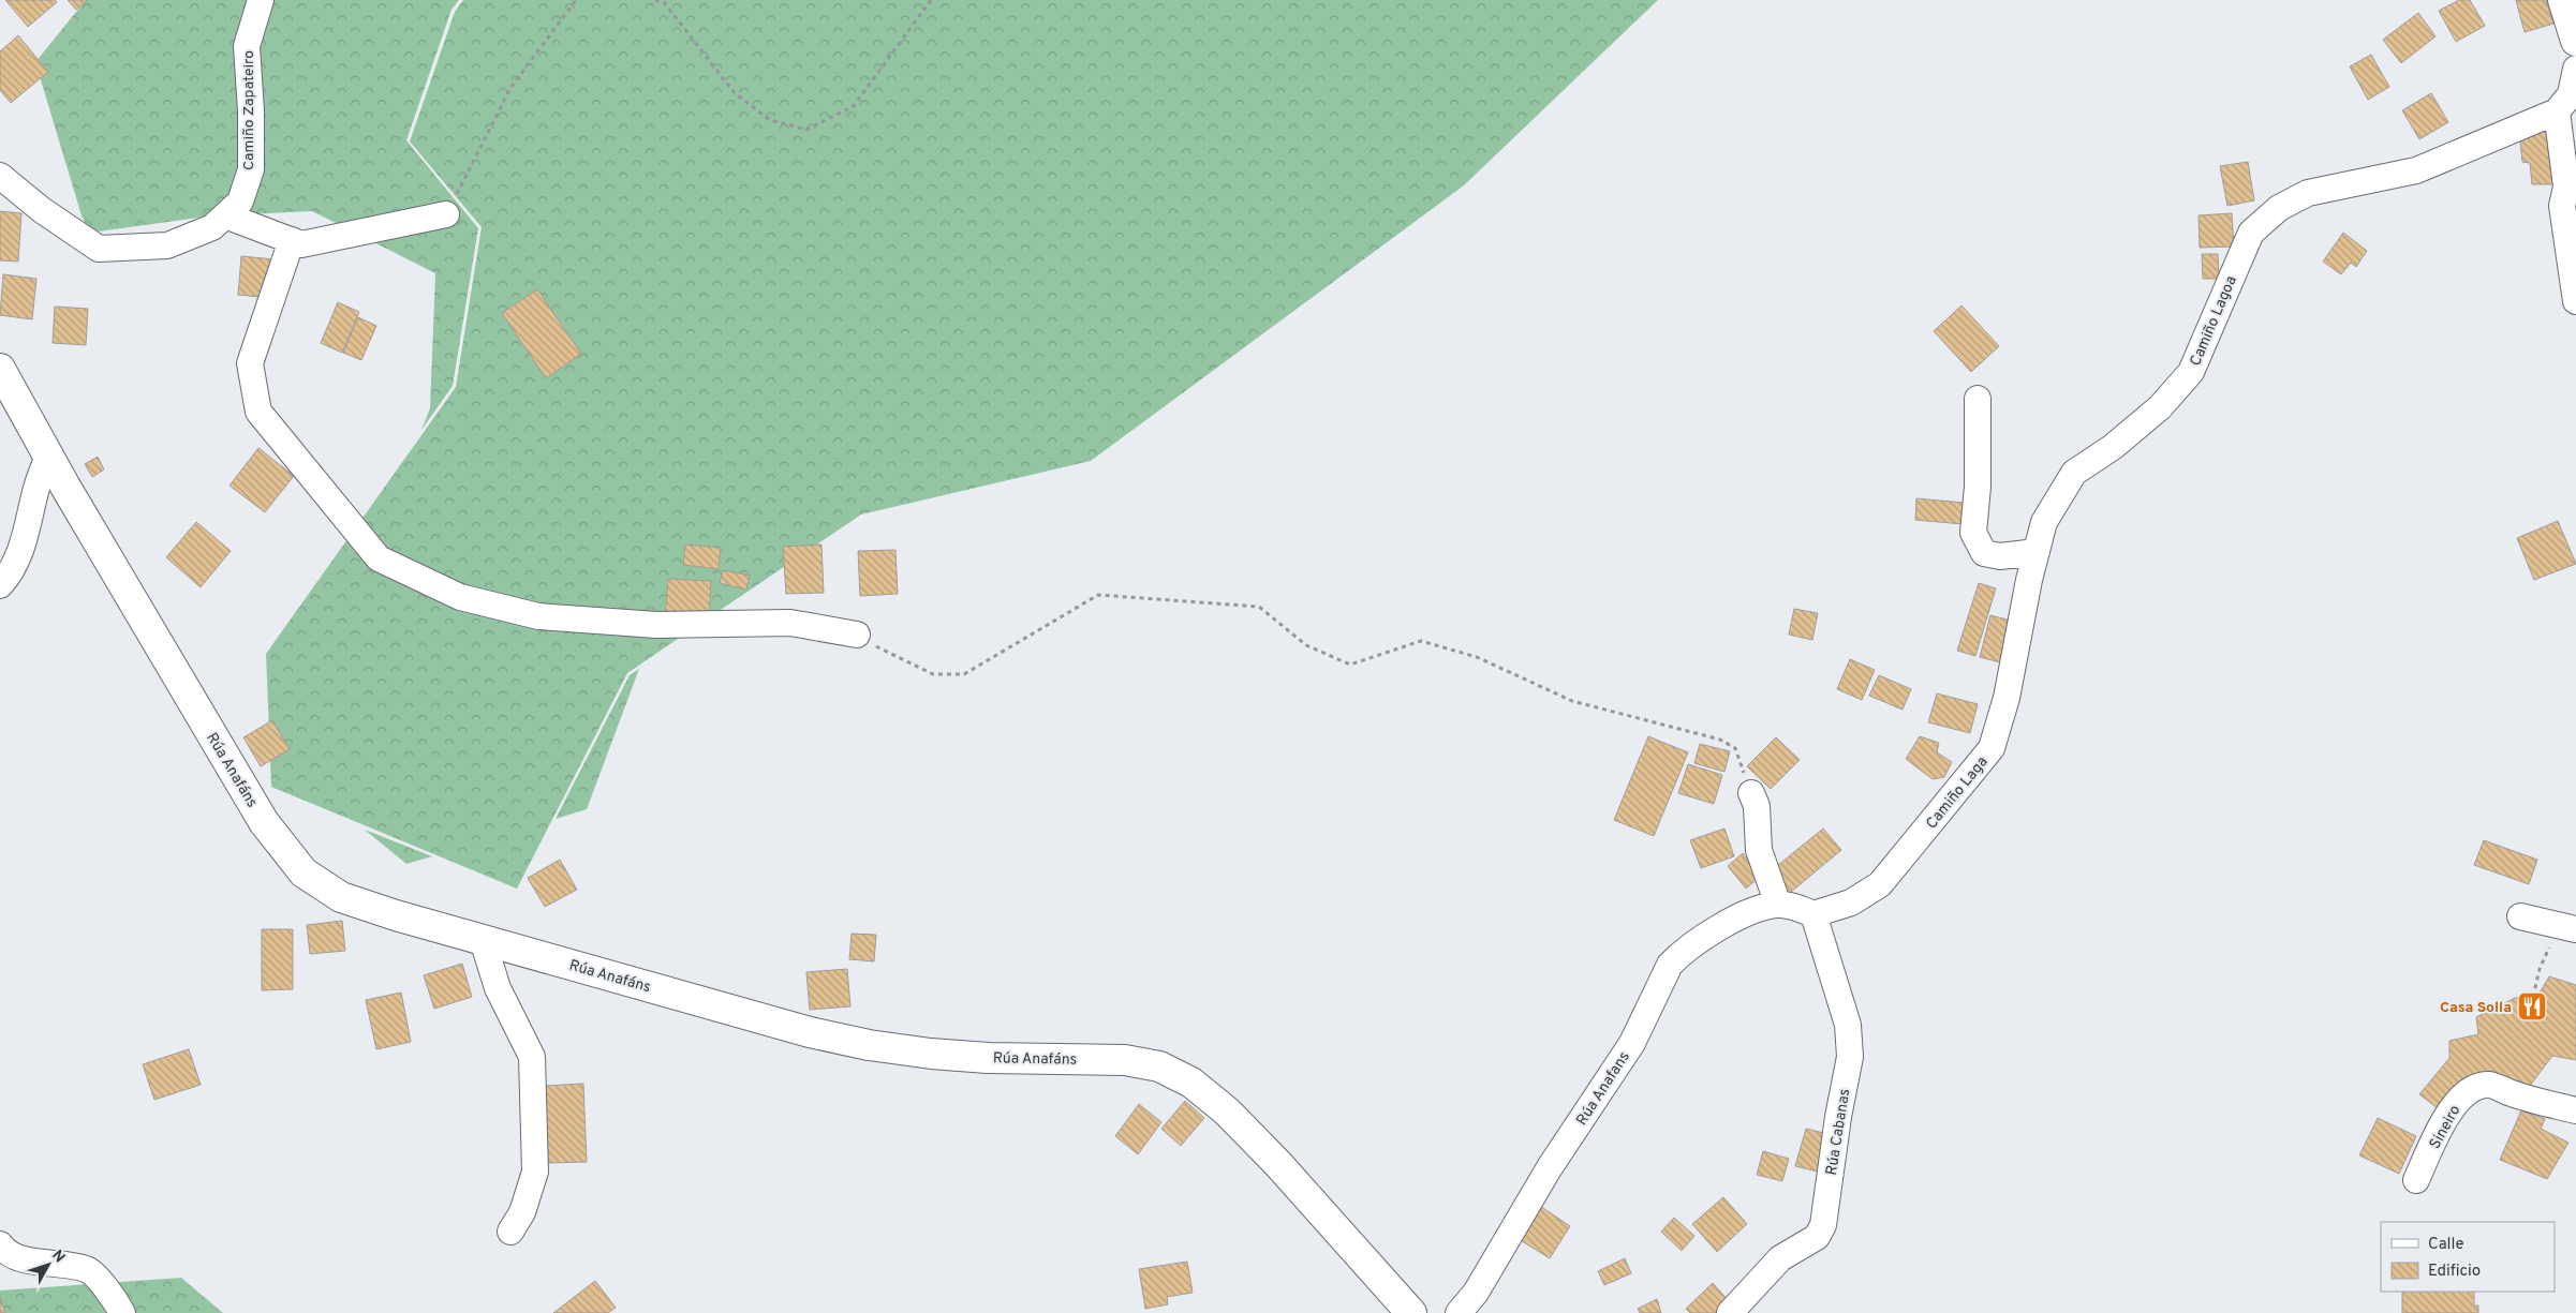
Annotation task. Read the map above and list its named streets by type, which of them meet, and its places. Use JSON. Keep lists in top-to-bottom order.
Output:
{
  "streets": {
    "street": [
      "Camiño Zapateiro",
      "Camiño Lagoa",
      "Rúa Anafáns",
      "Camiño Laga",
      "Rúa Anafans",
      "Sineiro",
      "Rúa Cabanas"
    ]
  },
  "crossings": [
    ["Camiño Lagoa", "Camiño Laga"],
    ["Camiño Laga", "Rúa Cabanas"]
  ],
  "places": {
    "restaurant": ["Casa Solla"]
  },
  "legend": ["Calle", "Edificio"],
  "north": "top right"
}
